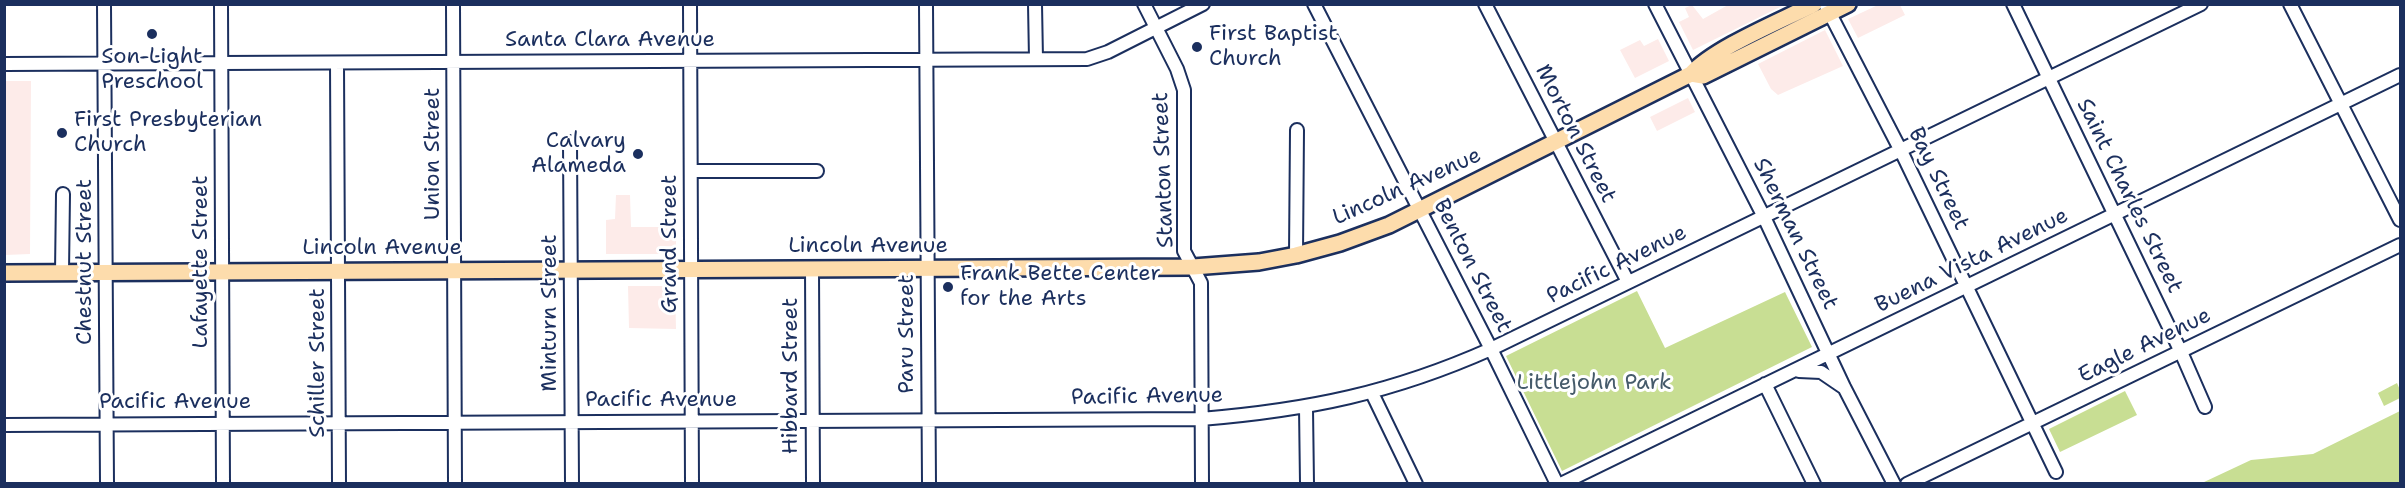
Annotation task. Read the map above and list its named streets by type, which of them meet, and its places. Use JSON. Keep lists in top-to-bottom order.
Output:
{
  "streets": {
    "main road": ["Lincoln Avenue"],
    "street": [
      "Santa Clara Avenue",
      "Morton Street",
      "Union Street",
      "Stanton Street",
      "Bay Street",
      "Saint Charles Street",
      "Sherman Street",
      "Grand Street",
      "Buena Vista Avenue",
      "Chestnut Street",
      "Lafayette Street",
      "Pacific Avenue",
      "Benton Street",
      "Minturn Street",
      "Paru Street",
      "Eagle Avenue",
      "Schiller Street",
      "Hibbard Street"
    ]
  },
  "crossings": [
    ["Santa Clara Avenue", "Union Street"],
    ["Santa Clara Avenue", "Stanton Street"],
    ["Santa Clara Avenue", "Grand Street"],
    ["Santa Clara Avenue", "Chestnut Street"],
    ["Santa Clara Avenue", "Lafayette Street"],
    ["Santa Clara Avenue", "Paru Street"],
    ["Santa Clara Avenue", "Schiller Street"],
    ["Morton Street", "Lincoln Avenue"],
    ["Morton Street", "Pacific Avenue"],
    ["Union Street", "Lincoln Avenue"],
    ["Union Street", "Pacific Avenue"],
    ["Stanton Street", "Lincoln Avenue"],
    ["Stanton Street", "Pacific Avenue"],
    ["Bay Street", "Lincoln Avenue"],
    ["Bay Street", "Buena Vista Avenue"],
    ["Bay Street", "Pacific Avenue"],
    ["Bay Street", "Eagle Avenue"],
    ["Lincoln Avenue", "Sherman Street"],
    ["Lincoln Avenue", "Grand Street"],
    ["Lincoln Avenue", "Chestnut Street"],
    ["Lincoln Avenue", "Lafayette Street"],
    ["Lincoln Avenue", "Benton Street"],
    ["Lincoln Avenue", "Minturn Street"],
    ["Lincoln Avenue", "Paru Street"],
    ["Lincoln Avenue", "Schiller Street"],
    ["Lincoln Avenue", "Hibbard Street"],
    ["Saint Charles Street", "Buena Vista Avenue"],
    ["Saint Charles Street", "Pacific Avenue"],
    ["Saint Charles Street", "Eagle Avenue"],
    ["Sherman Street", "Buena Vista Avenue"],
    ["Sherman Street", "Pacific Avenue"],
    ["Grand Street", "Pacific Avenue"],
    ["Chestnut Street", "Pacific Avenue"],
    ["Lafayette Street", "Pacific Avenue"],
    ["Pacific Avenue", "Benton Street"],
    ["Pacific Avenue", "Minturn Street"],
    ["Pacific Avenue", "Paru Street"],
    ["Pacific Avenue", "Schiller Street"],
    ["Pacific Avenue", "Hibbard Street"]
  ],
  "parks": ["Littlejohn Park"],
  "places": [
    "Son-Light Preschool",
    "First Baptist Church",
    "First Presbyterian Church",
    "Calvary Alameda",
    "Frank Bette Center for the Arts"
  ]
}
